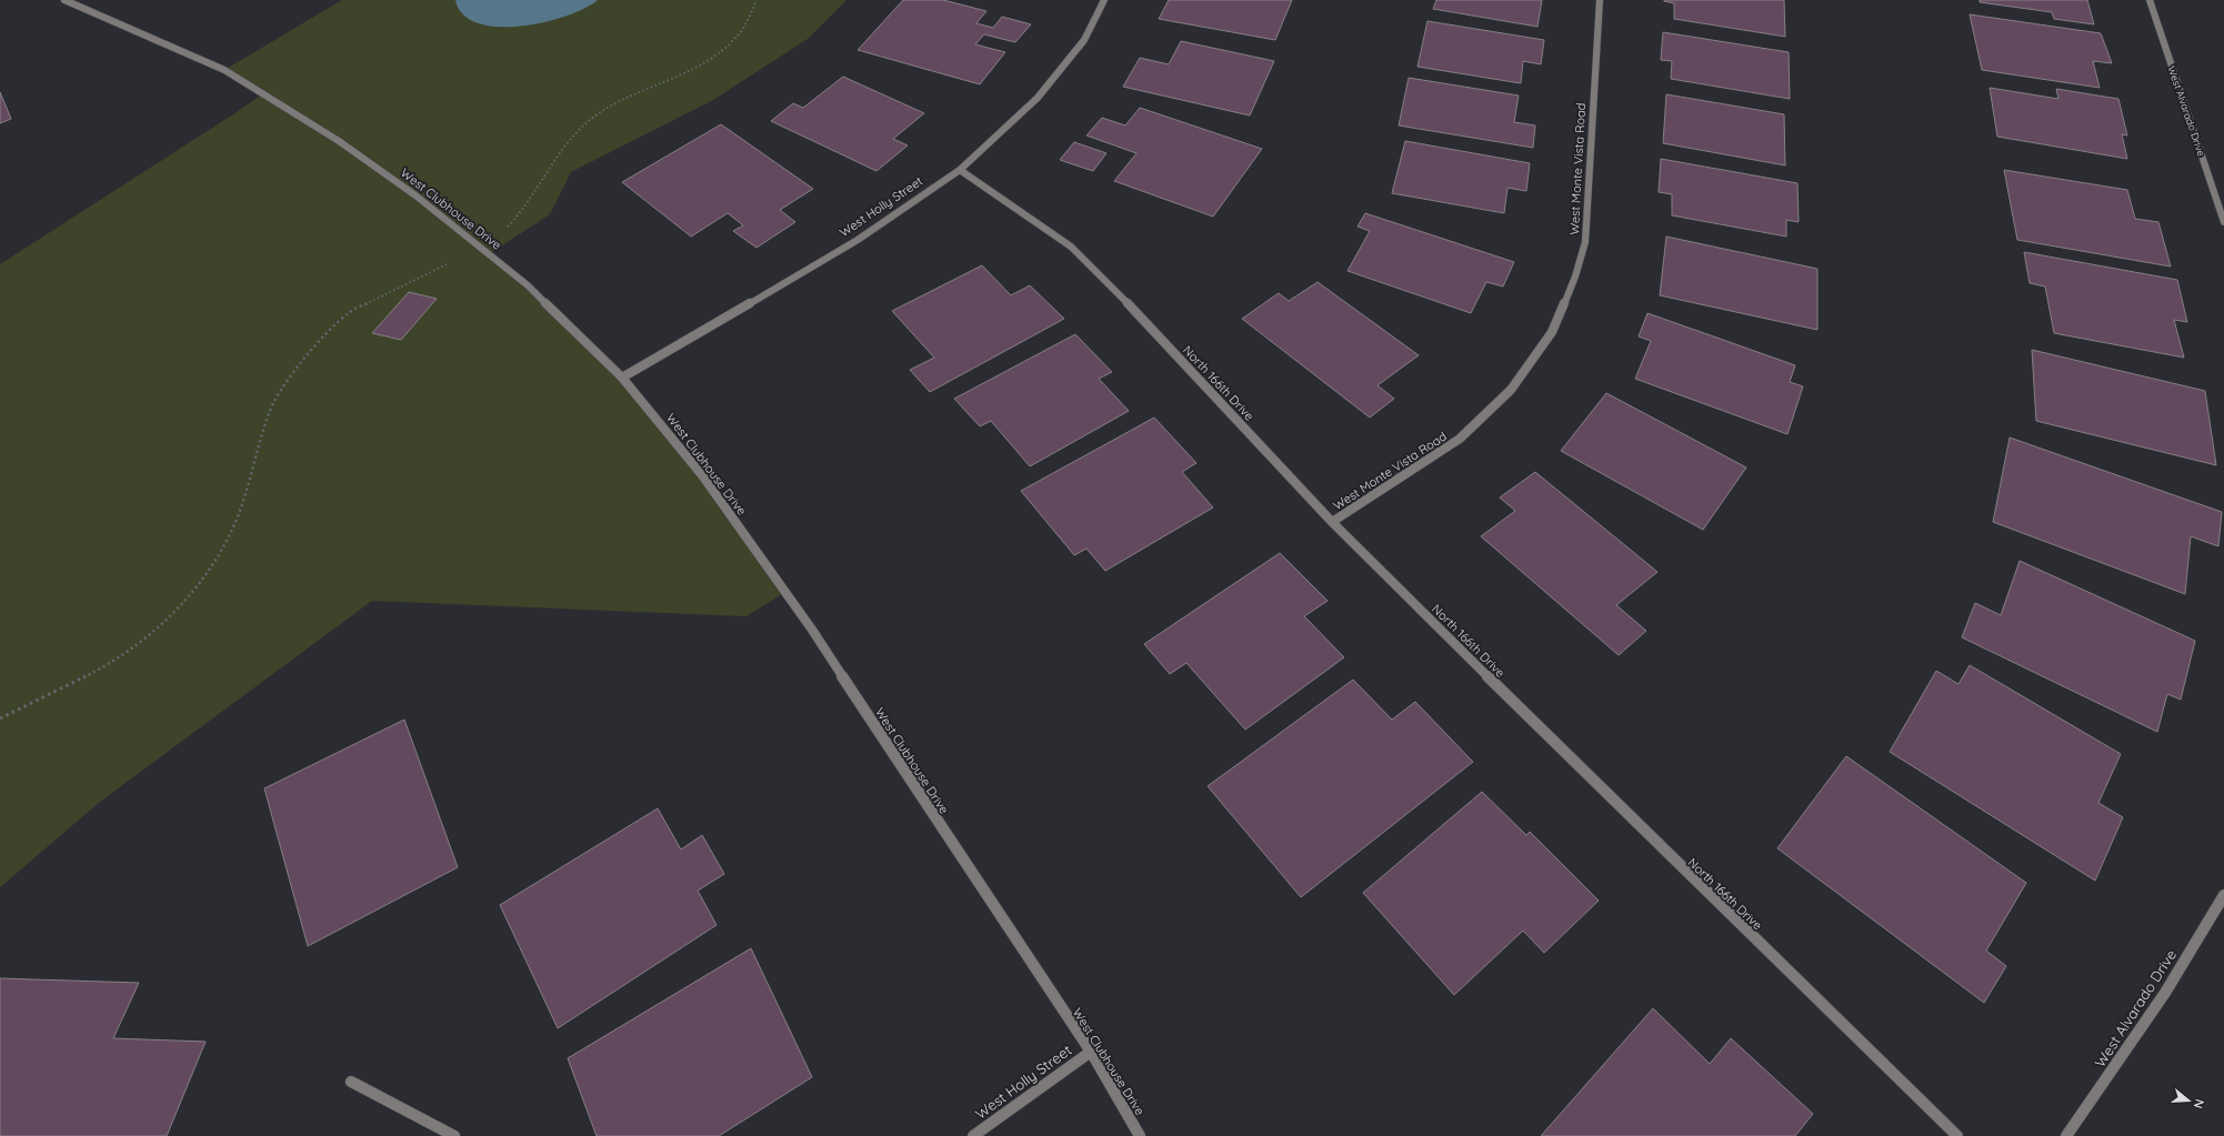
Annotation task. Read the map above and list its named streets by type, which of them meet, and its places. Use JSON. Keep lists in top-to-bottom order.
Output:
{
  "streets": {
    "street": [
      "West Alvarado Drive",
      "West Monte Vista Road",
      "West Holly Street",
      "West Clubhouse Drive",
      "North 166th Drive"
    ]
  },
  "crossings": [
    ["West Monte Vista Road", "North 166th Drive"],
    ["West Holly Street", "West Clubhouse Drive"],
    ["West Holly Street", "North 166th Drive"]
  ],
  "north": "right"
}
